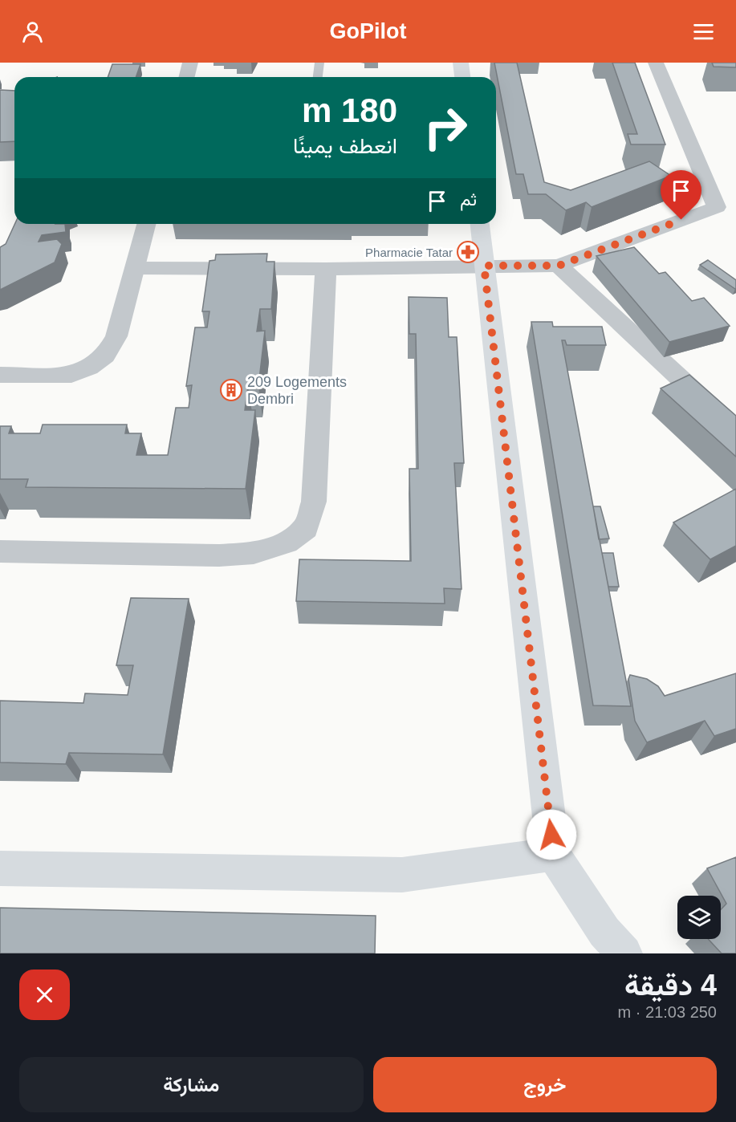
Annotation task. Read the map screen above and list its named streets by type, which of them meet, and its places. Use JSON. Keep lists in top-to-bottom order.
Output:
{
  "places": {
    "pharmacy": ["Pharmacie Tatar"],
    "building": ["209 Logements Dembri"]
  },
  "page": {
    "header": "GoPilot",
    "turn": ["180 m", "انعطف يمينًا"],
    "then": "ثم",
    "heading": ["4 دقيقة", "250 m · 21:03"],
    "buttons": ["خروج", "مشاركة"]
  }
}
